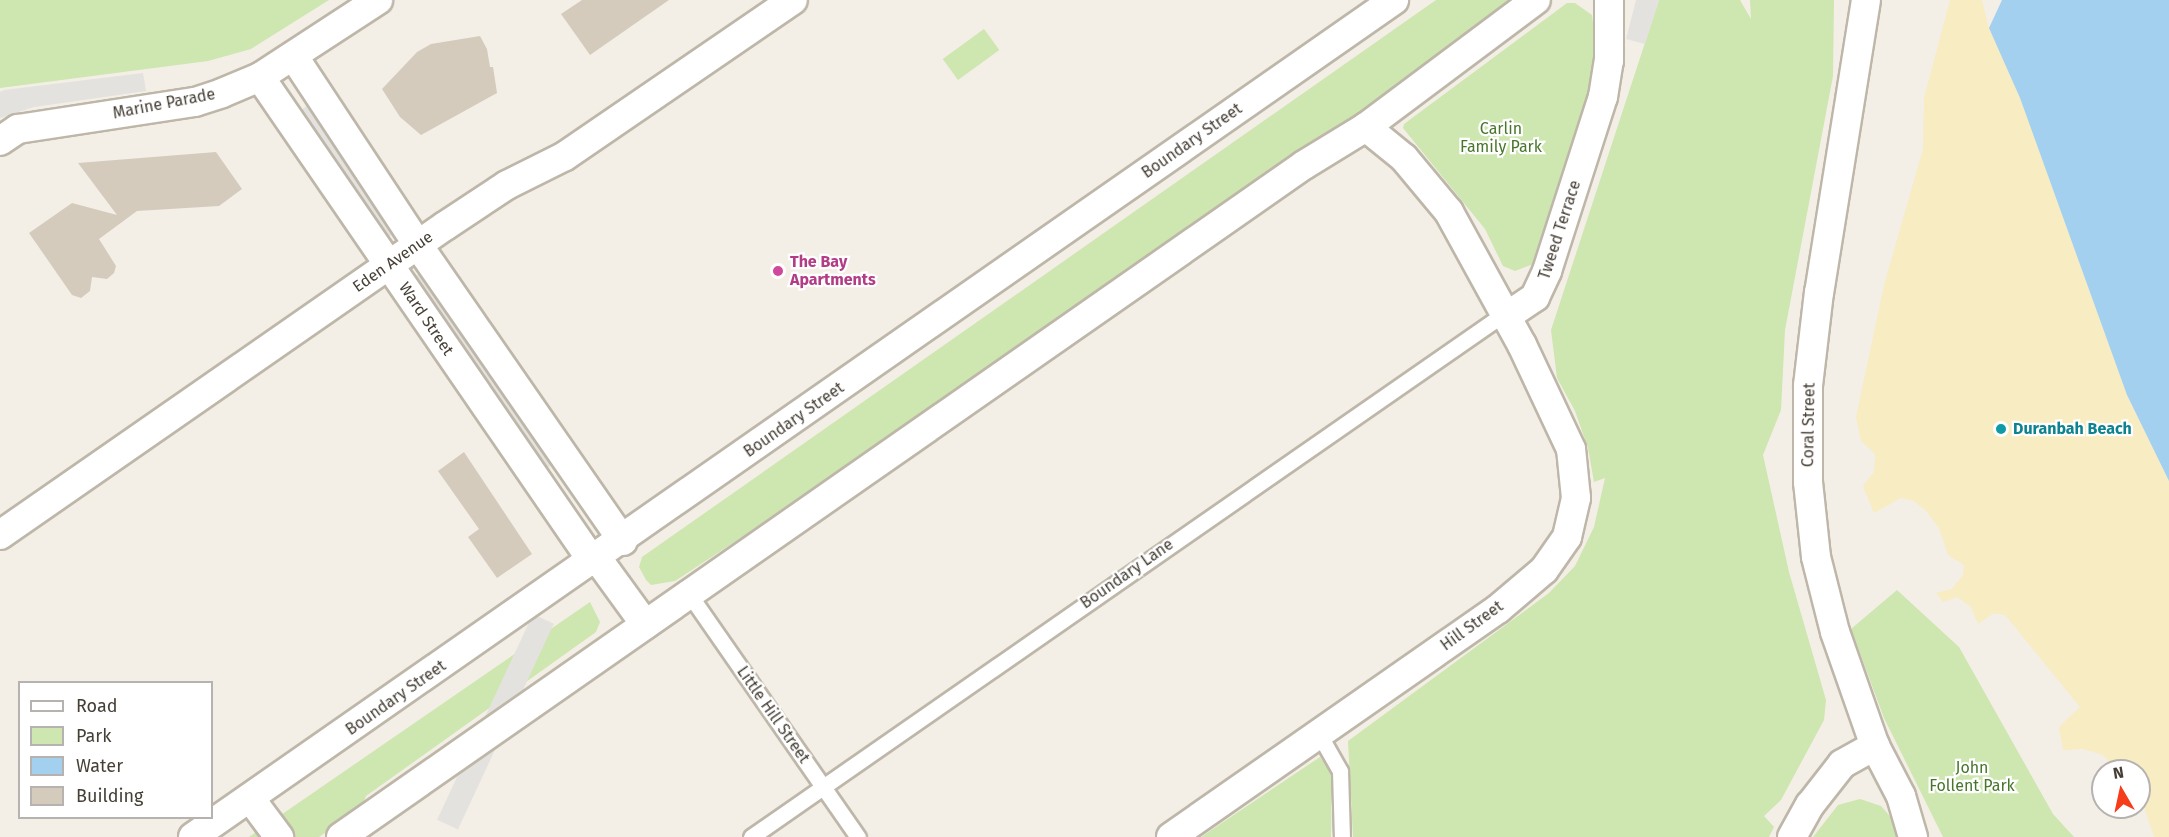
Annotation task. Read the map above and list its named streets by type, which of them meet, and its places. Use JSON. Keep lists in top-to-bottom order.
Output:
{
  "streets": {
    "street": [
      "Marine Parade",
      "Boundary Street",
      "Tweed Terrace",
      "Eden Avenue",
      "Ward Street",
      "Coral Street",
      "Hill Street"
    ],
    "lane": ["Boundary Lane", "Little Hill Street"]
  },
  "crossings": [
    ["Marine Parade", "Ward Street"],
    ["Boundary Street", "Ward Street"],
    ["Tweed Terrace", "Boundary Lane"],
    ["Tweed Terrace", "Hill Street"],
    ["Eden Avenue", "Ward Street"],
    ["Boundary Lane", "Hill Street"],
    ["Boundary Lane", "Little Hill Street"]
  ],
  "parks": ["Carlin Family Park", "John Follent Park"],
  "places": ["The Bay Apartments", "Duranbah Beach"],
  "legend": [
    "Road",
    "Park",
    "Water",
    "Building"
  ],
  "north": "top"
}
